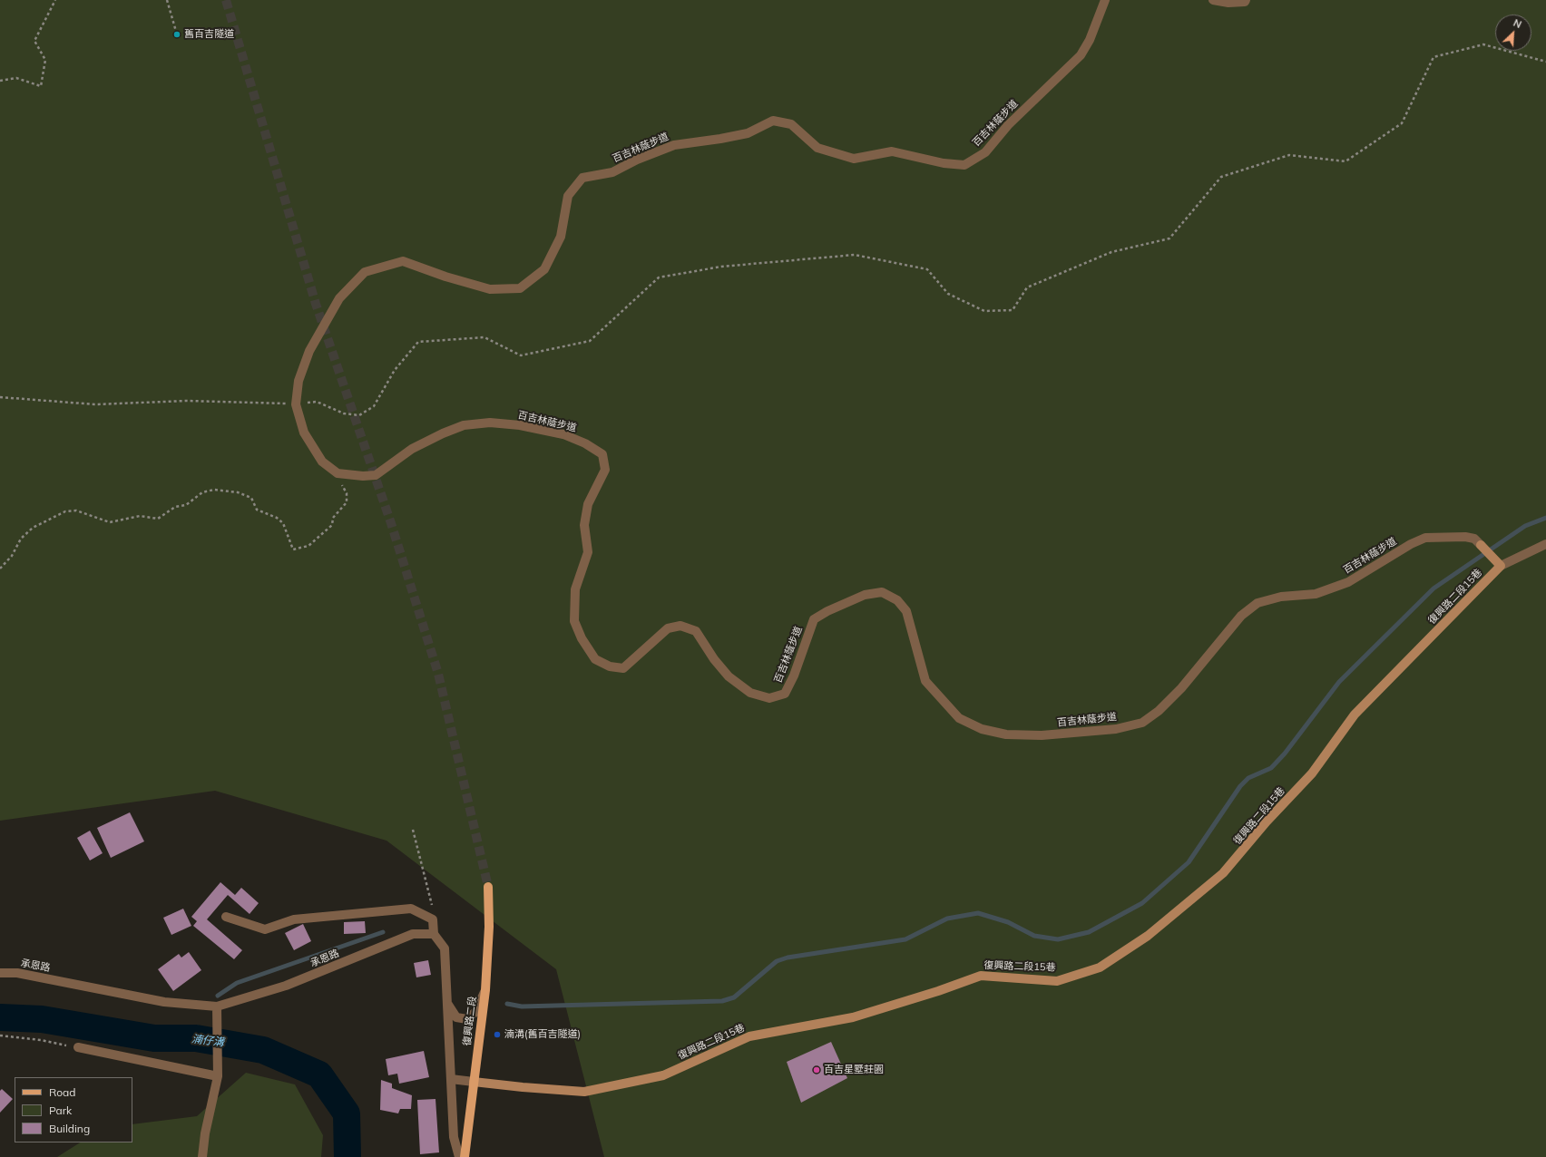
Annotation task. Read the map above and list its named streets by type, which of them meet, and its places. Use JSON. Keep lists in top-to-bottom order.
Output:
{
  "streets": {
    "main road": ["復興路二段"],
    "street": ["百吉林蔭步道", "復興路二段15巷", "承恩路"]
  },
  "crossings": [
    ["百吉林蔭步道", "復興路二段15巷"],
    ["復興路二段15巷", "復興路二段"]
  ],
  "water": ["湳仔溝"],
  "places": ["舊百吉隧道", "湳溝(舊百吉隧道)", "百吉星墅莊園"],
  "legend": ["Road", "Park", "Building"],
  "north": "top right"
}
